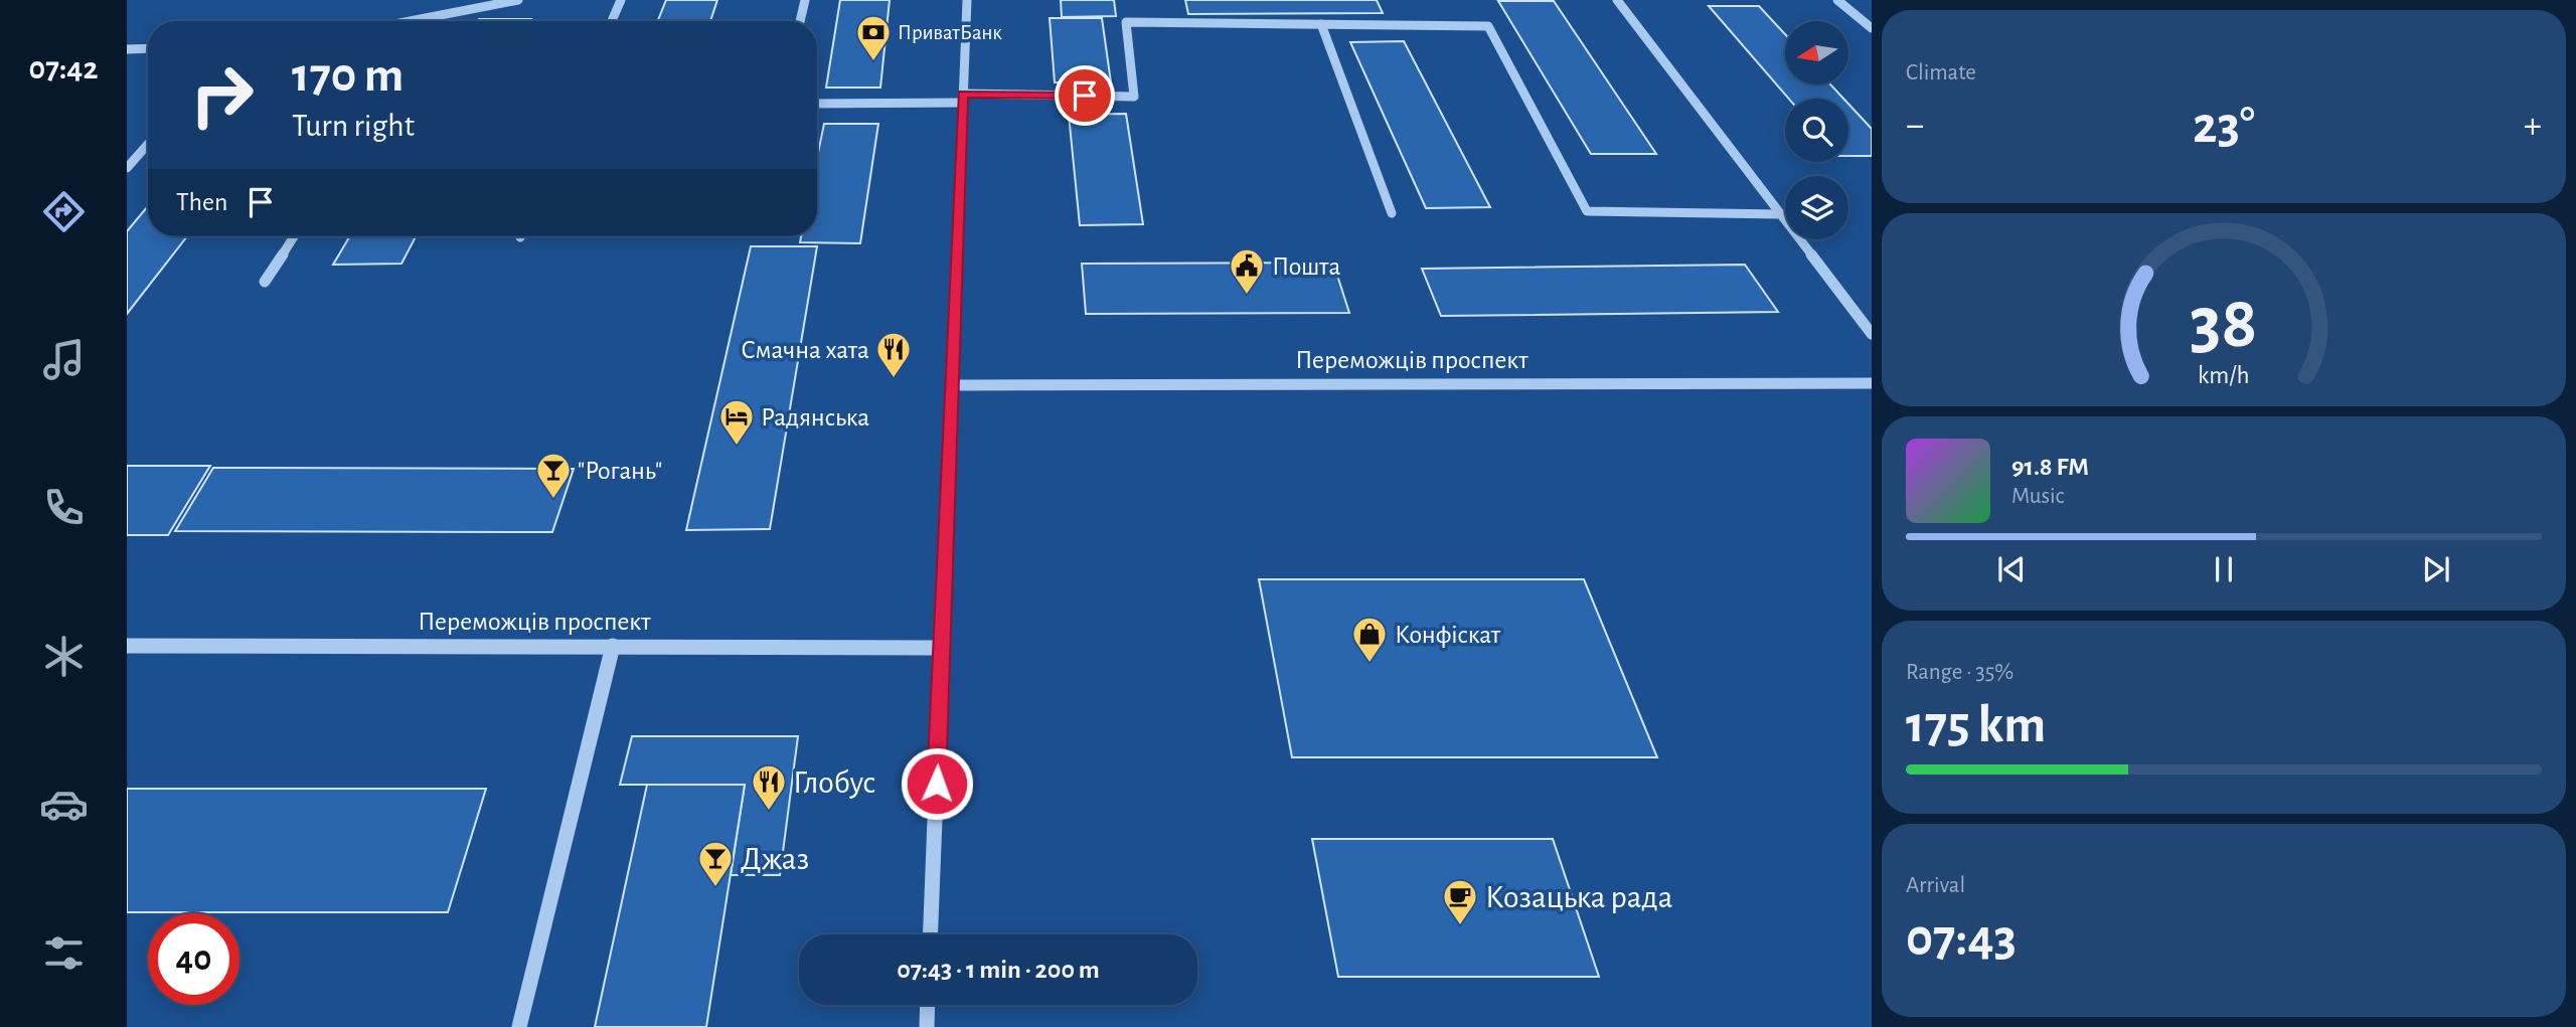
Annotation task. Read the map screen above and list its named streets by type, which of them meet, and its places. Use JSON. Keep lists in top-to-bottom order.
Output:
{
  "streets": {
    "street": ["Переможців проспект"]
  },
  "places": {
    "bank": ["ПриватБанк"],
    "public building": ["Пошта"],
    "restaurant": ["Смачна хата", "Глобус"],
    "hotel": ["Радянська"],
    "bar": ["\"Рогань\"", "Джаз"],
    "shop": ["Конфіскат"],
    "cafe": ["Козацька рада"]
  },
  "north": "left",
  "page": {
    "tabs": "07:42",
    "tile": [
      "Climate",
      ["Range · 35%", "175 km"],
      ["Arrival", "07:43"]
    ],
    "turn": ["170 m", "Turn right"],
    "heat": ["−", "23°", "+"],
    "then": "Then",
    "song": ["91.8 FM", "Music"],
    "limit": "40",
    "trip": "07:43 · 1 min · 200 m",
    "gauge": ["38", "km/h"]
  }
}
